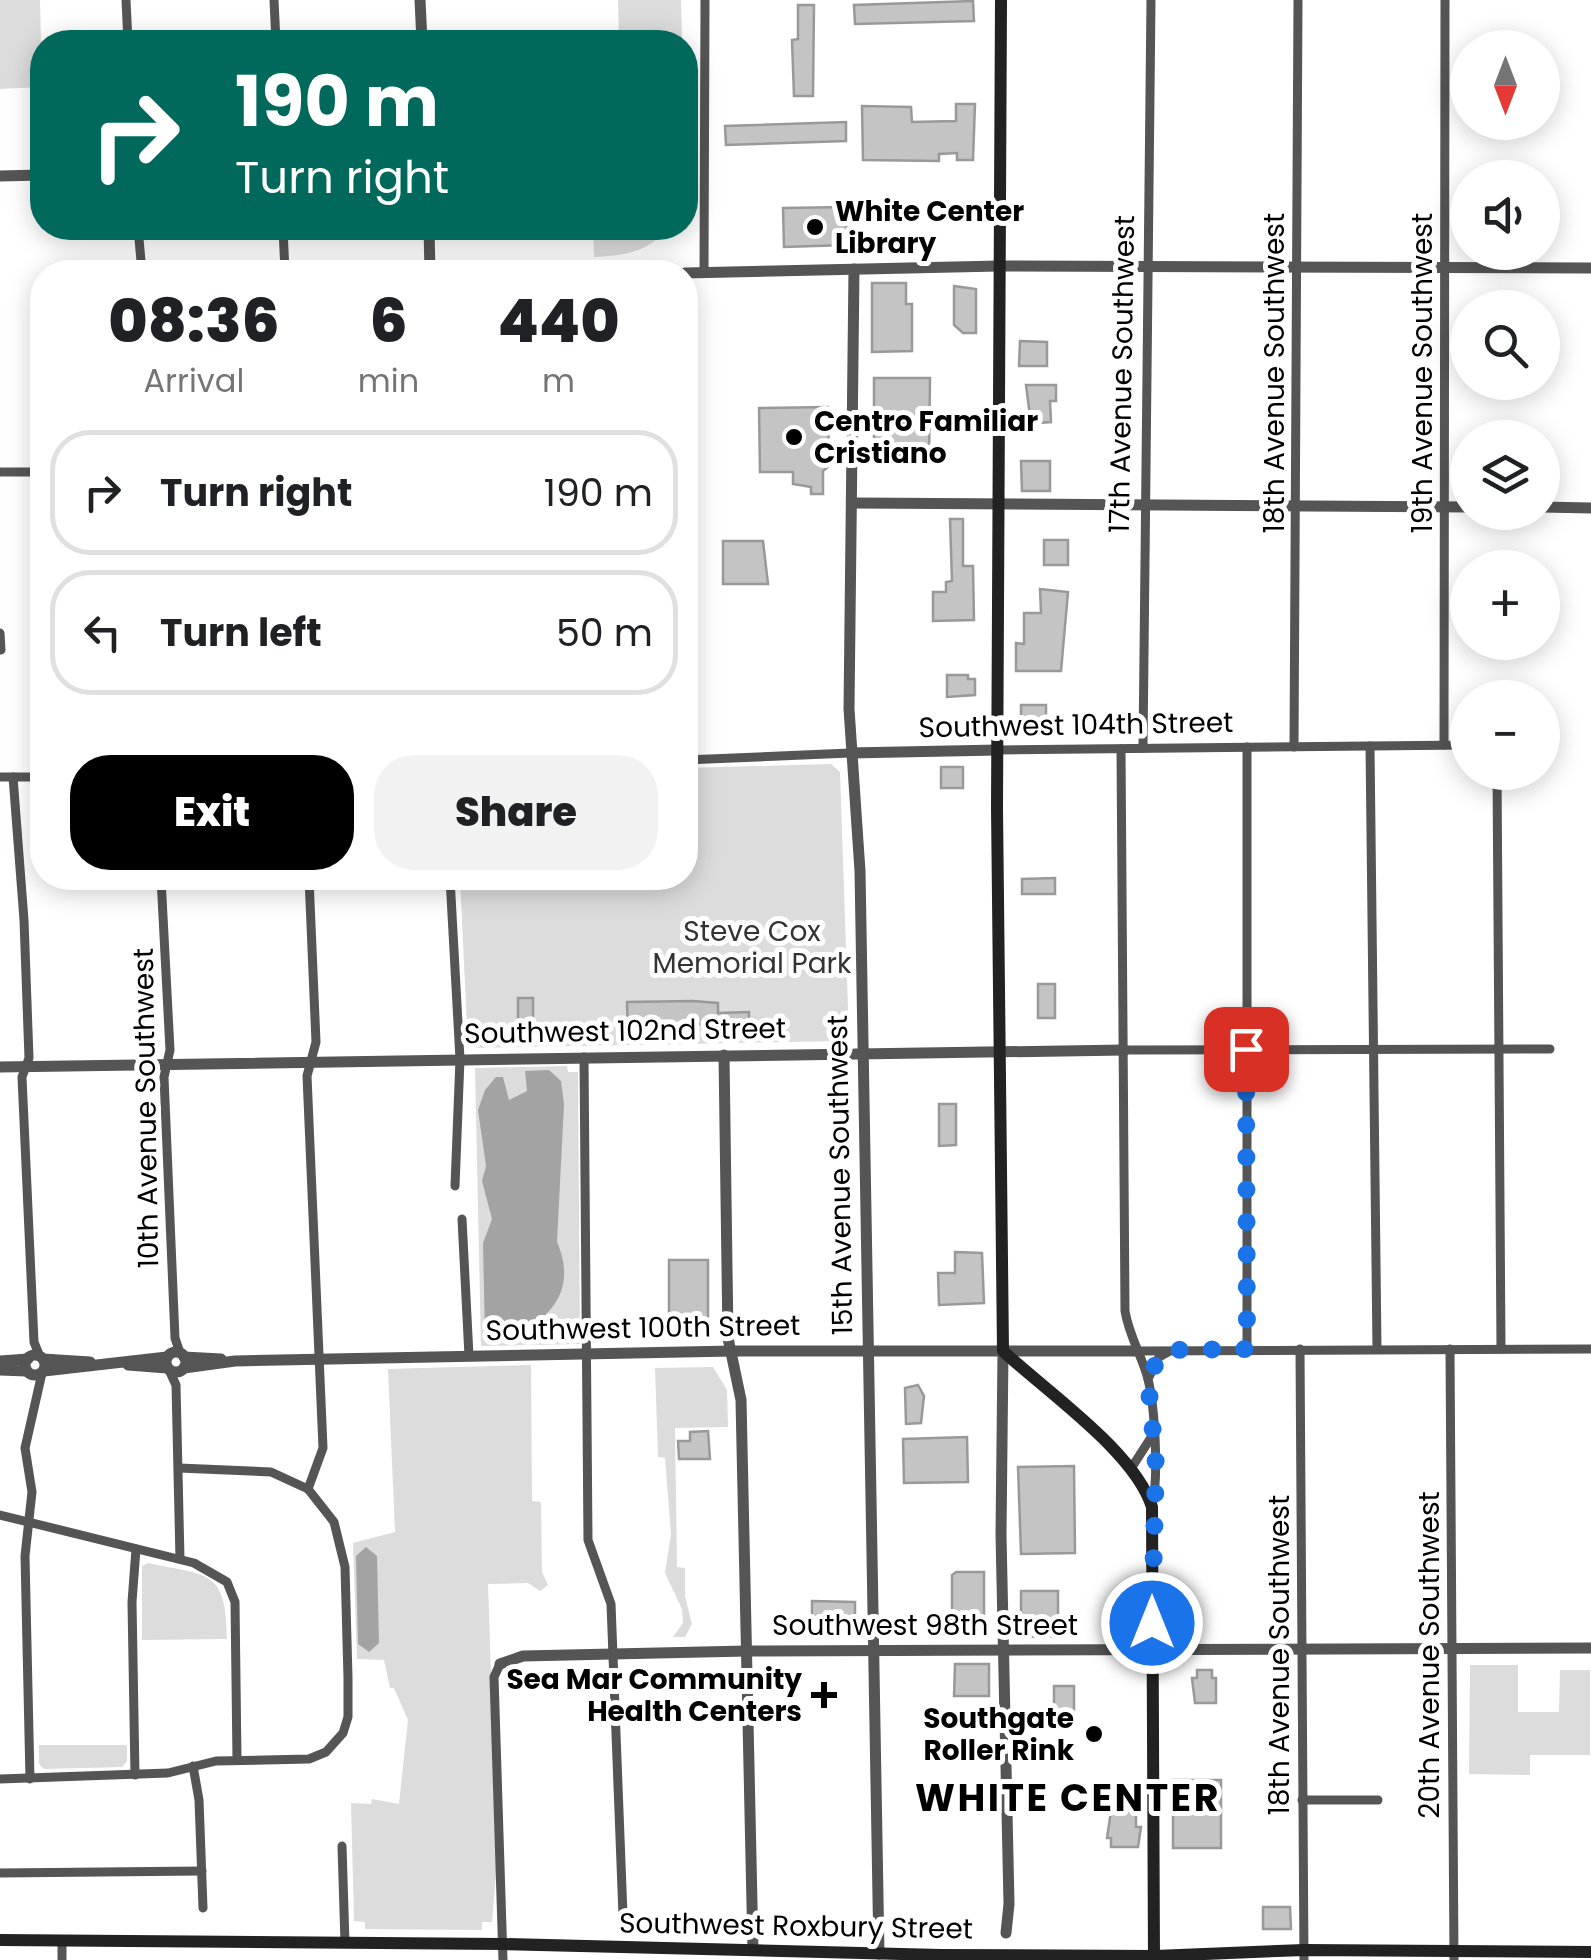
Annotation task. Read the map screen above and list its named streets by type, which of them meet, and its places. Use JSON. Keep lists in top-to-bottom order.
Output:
{
  "streets": {
    "main road": ["Southwest Roxbury Street"],
    "street": [
      "18th Avenue Southwest",
      "19th Avenue Southwest",
      "17th Avenue Southwest",
      "Southwest 104th Street",
      "Southwest 102nd Street",
      "10th Avenue Southwest",
      "15th Avenue Southwest",
      "Southwest 100th Street",
      "Southwest 98th Street",
      "20th Avenue Southwest"
    ]
  },
  "crossings": [
    ["18th Avenue Southwest", "Southwest 104th Street"],
    ["18th Avenue Southwest", "Southwest 100th Street"],
    ["18th Avenue Southwest", "Southwest 98th Street"],
    ["18th Avenue Southwest", "Southwest Roxbury Street"],
    ["19th Avenue Southwest", "Southwest 104th Street"],
    ["17th Avenue Southwest", "Southwest 104th Street"],
    ["Southwest 104th Street", "15th Avenue Southwest"],
    ["Southwest 102nd Street", "10th Avenue Southwest"],
    ["Southwest 102nd Street", "15th Avenue Southwest"],
    ["10th Avenue Southwest", "Southwest 100th Street"],
    ["15th Avenue Southwest", "Southwest 100th Street"],
    ["15th Avenue Southwest", "Southwest 98th Street"],
    ["15th Avenue Southwest", "Southwest Roxbury Street"],
    ["Southwest 100th Street", "20th Avenue Southwest"],
    ["Southwest 98th Street", "20th Avenue Southwest"],
    ["20th Avenue Southwest", "Southwest Roxbury Street"]
  ],
  "districts": ["WHITE CENTER"],
  "parks": ["Steve Cox Memorial Park"],
  "places": {
    "other": ["White Center Library", "Centro Familiar Cristiano", "Southgate Roller Rink"],
    "health": ["Sea Mar Community Health Centers"]
  },
  "north": "bottom",
  "page": {
    "map_buttons": ["+", "−"],
    "turn": ["190 m", "Turn right"],
    "eta": [
      "08:36",
      "Arrival",
      "6",
      "min",
      "440",
      "m"
    ],
    "list": [
      {
        "name": "Turn right",
        "value": "190 m"
      },
      {
        "name": "Turn left",
        "value": "50 m"
      }
    ],
    "buttons": ["Exit", "Share"]
  }
}
